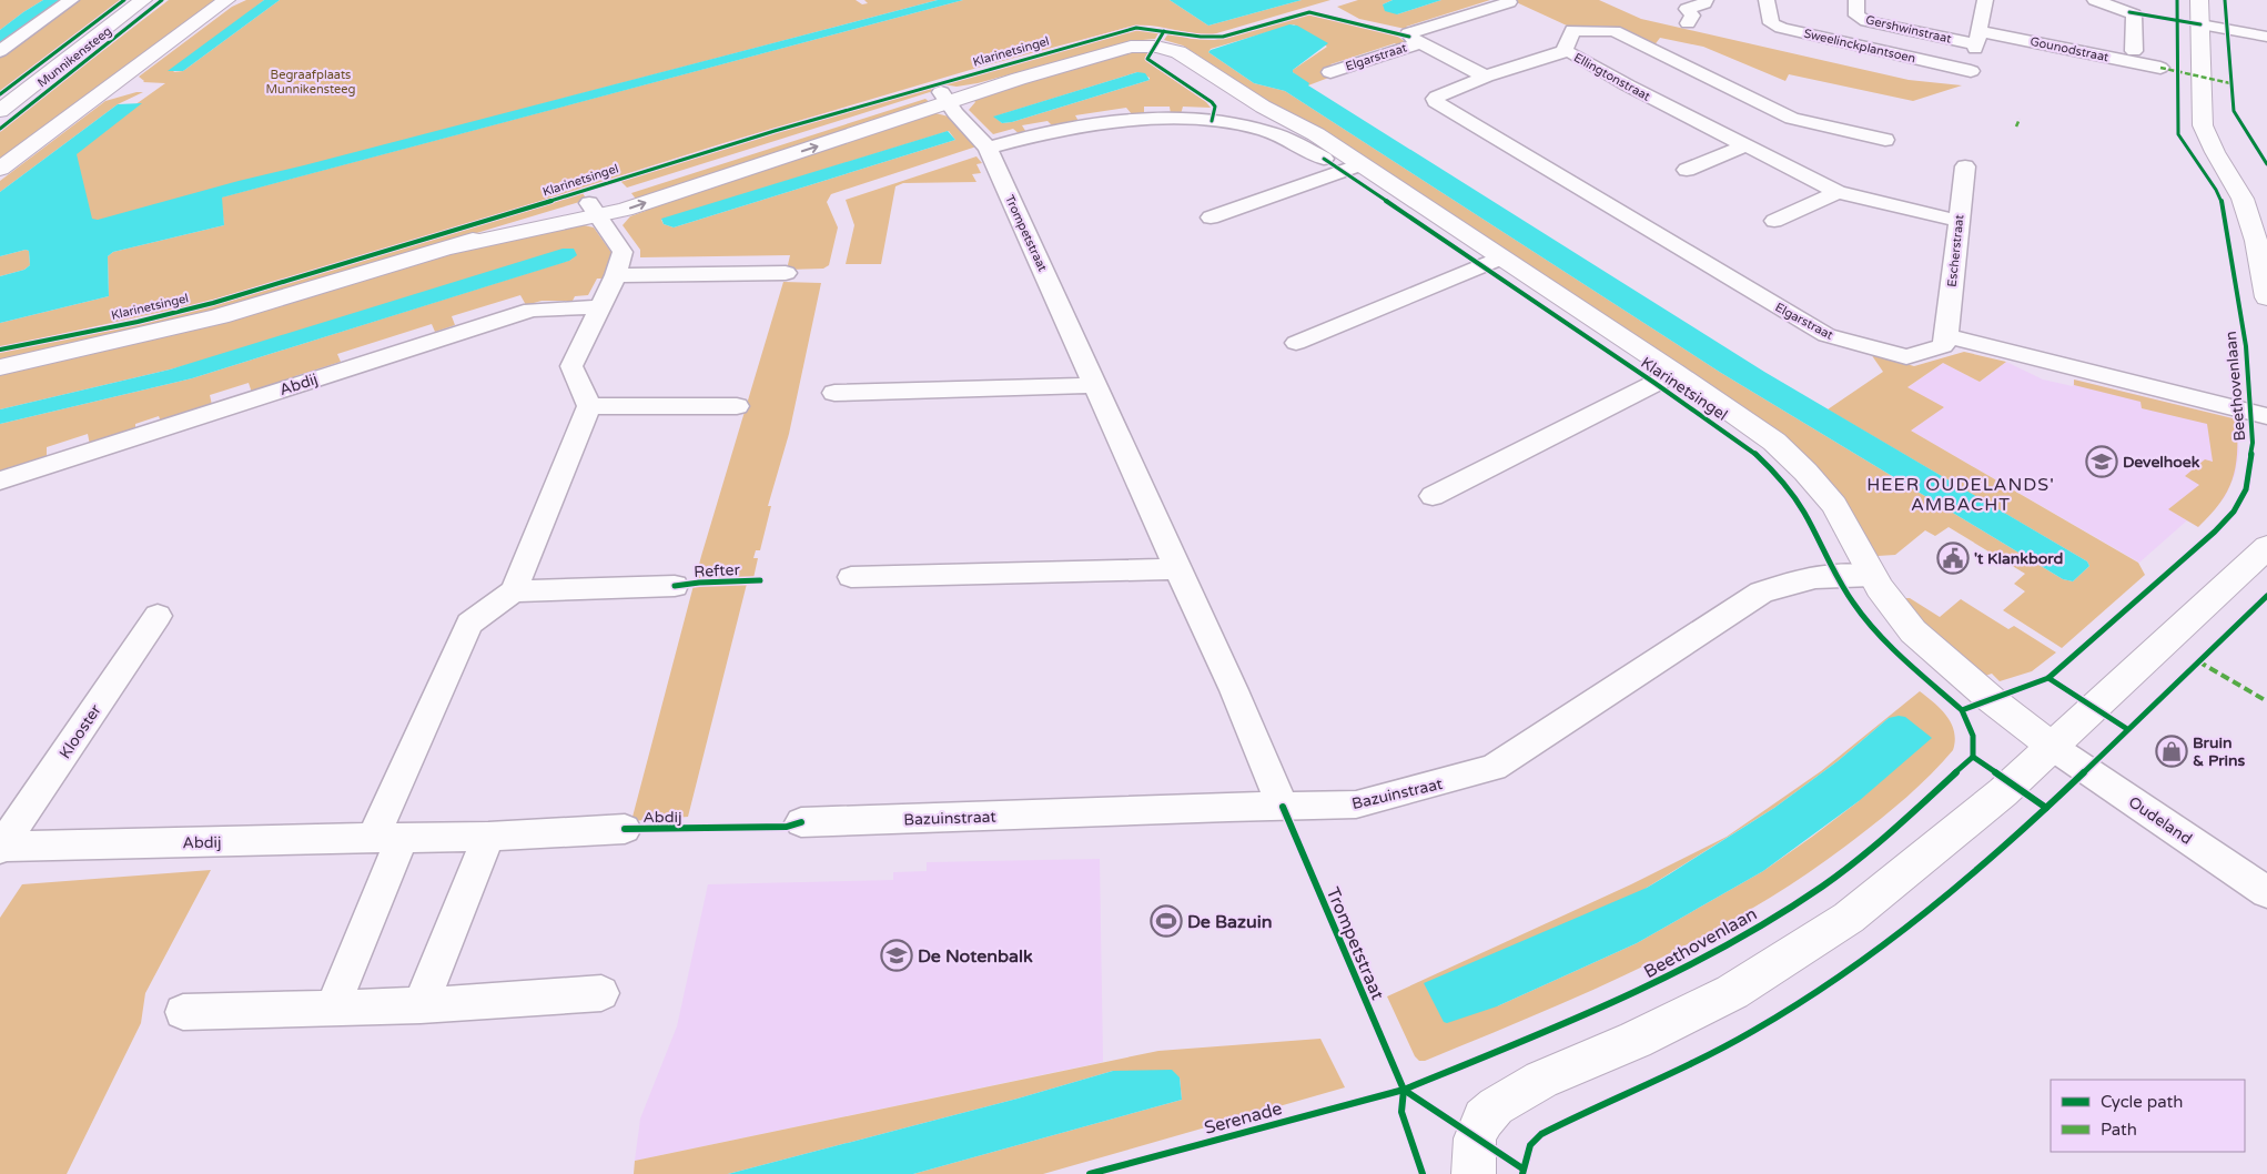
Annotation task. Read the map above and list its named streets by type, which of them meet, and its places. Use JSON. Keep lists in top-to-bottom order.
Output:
{
  "streets": {
    "street": [
      "Gershwinstraat",
      "Sweelinckplantsoen",
      "Gounodstraat",
      "Klarinetsingel",
      "Munnikensteeg",
      "Elgarstraat",
      "Ellingtonstraat",
      "Trompetstraat",
      "Escherstraat",
      "Abdij",
      "Refter",
      "Klooster",
      "Bazuinstraat",
      "Oudeland"
    ],
    "cycle path": ["Beethovenlaan", "Serenade"]
  },
  "crossings": [
    ["Gershwinstraat", "Gounodstraat"],
    ["Klarinetsingel", "Trompetstraat"],
    ["Klarinetsingel", "Bazuinstraat"],
    ["Klarinetsingel", "Oudeland"],
    ["Elgarstraat", "Ellingtonstraat"],
    ["Elgarstraat", "Escherstraat"],
    ["Ellingtonstraat", "Escherstraat"],
    ["Trompetstraat", "Bazuinstraat"],
    ["Abdij", "Klooster"]
  ],
  "districts": ["HEER OUDELANDS' AMBACHT"],
  "parks": ["Begraafplaats Munnikensteeg"],
  "places": {
    "school or university": ["Develhoek", "De Notenbalk"],
    "public building": ["'t Klankbord"],
    "shop": ["Bruin & Prins"],
    "sports": ["De Bazuin"]
  },
  "legend": ["Cycle path", "Path"]
}
